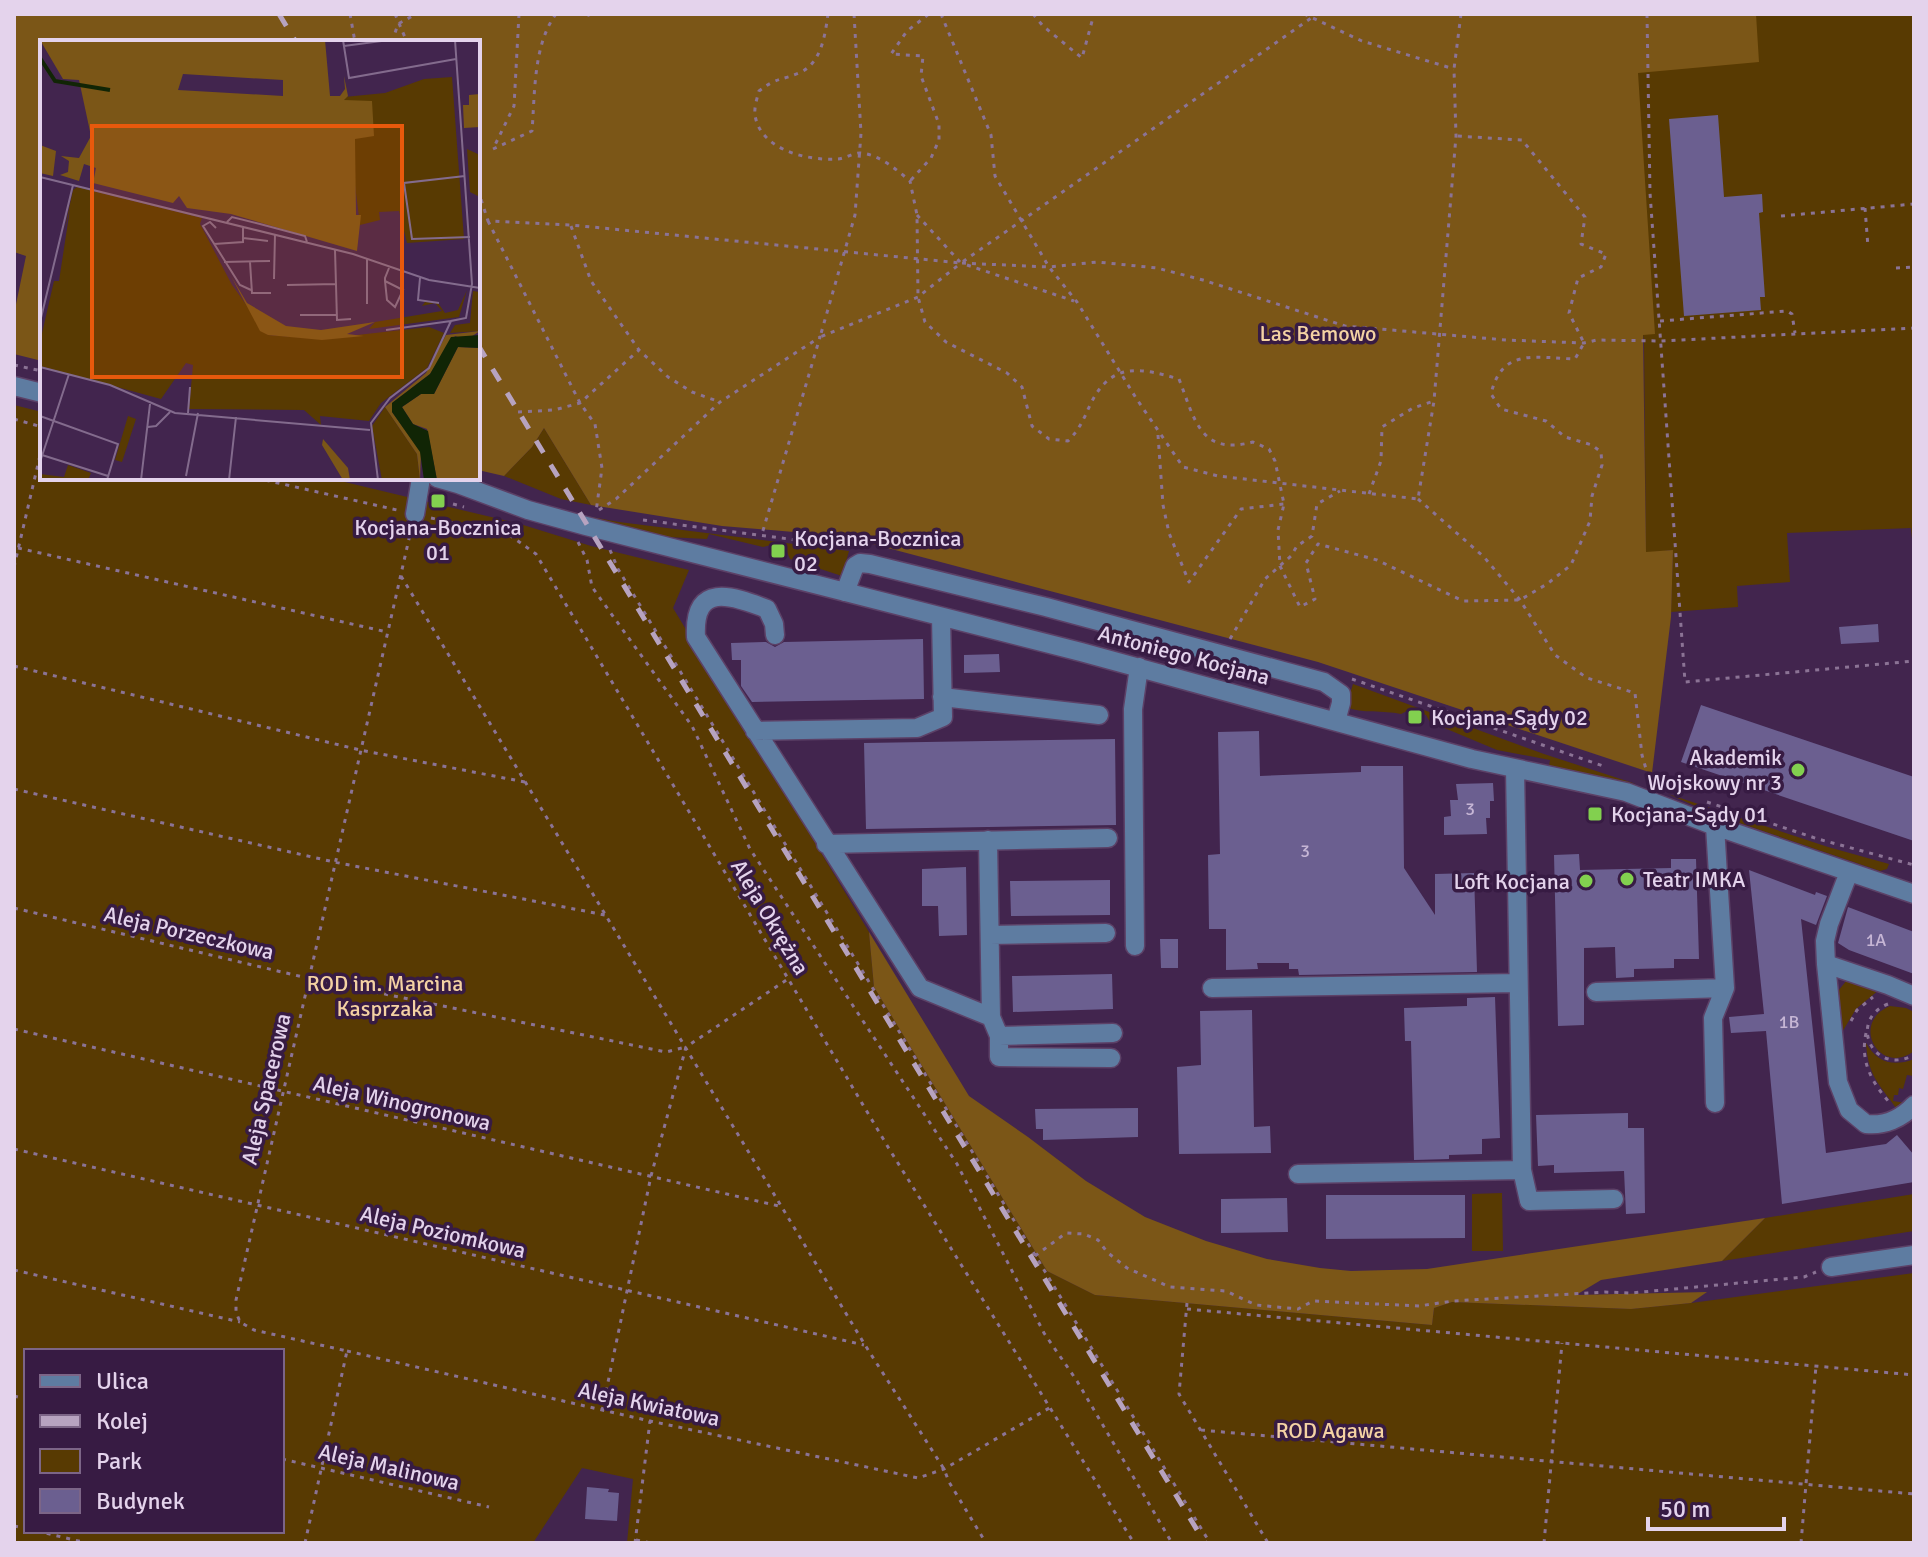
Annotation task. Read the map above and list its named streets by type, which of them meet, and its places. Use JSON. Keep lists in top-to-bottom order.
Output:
{
  "streets": {
    "street": ["Antoniego Kocjana"],
    "path": [
      "Aleja Okrężna",
      "Aleja Porzeczkowa",
      "Aleja Spacerowa",
      "Aleja Winogronowa",
      "Aleja Poziomkowa",
      "Aleja Kwiatowa",
      "Aleja Malinowa"
    ]
  },
  "crossings": [
    ["Aleja Okrężna", "Aleja Spacerowa"],
    ["Aleja Porzeczkowa", "Aleja Spacerowa"],
    ["Aleja Spacerowa", "Aleja Winogronowa"],
    ["Aleja Spacerowa", "Aleja Poziomkowa"]
  ],
  "parks": ["Las Bemowo", "ROD im. Marcina Kasprzaka", "ROD Agawa"],
  "places": {
    "transit": [
      "Kocjana-Bocznica 01",
      "Kocjana-Bocznica 02",
      "Kocjana-Sądy 02",
      "Kocjana-Sądy 01"
    ],
    "other": ["Akademik Wojskowy nr 3", "Teatr IMKA", "Loft Kocjana"]
  },
  "house_numbers": [
    "3",
    "3",
    "1A",
    "1B"
  ],
  "legend": [
    "Ulica",
    "Kolej",
    "Park",
    "Budynek"
  ],
  "scale_bar": "50 m"
}
